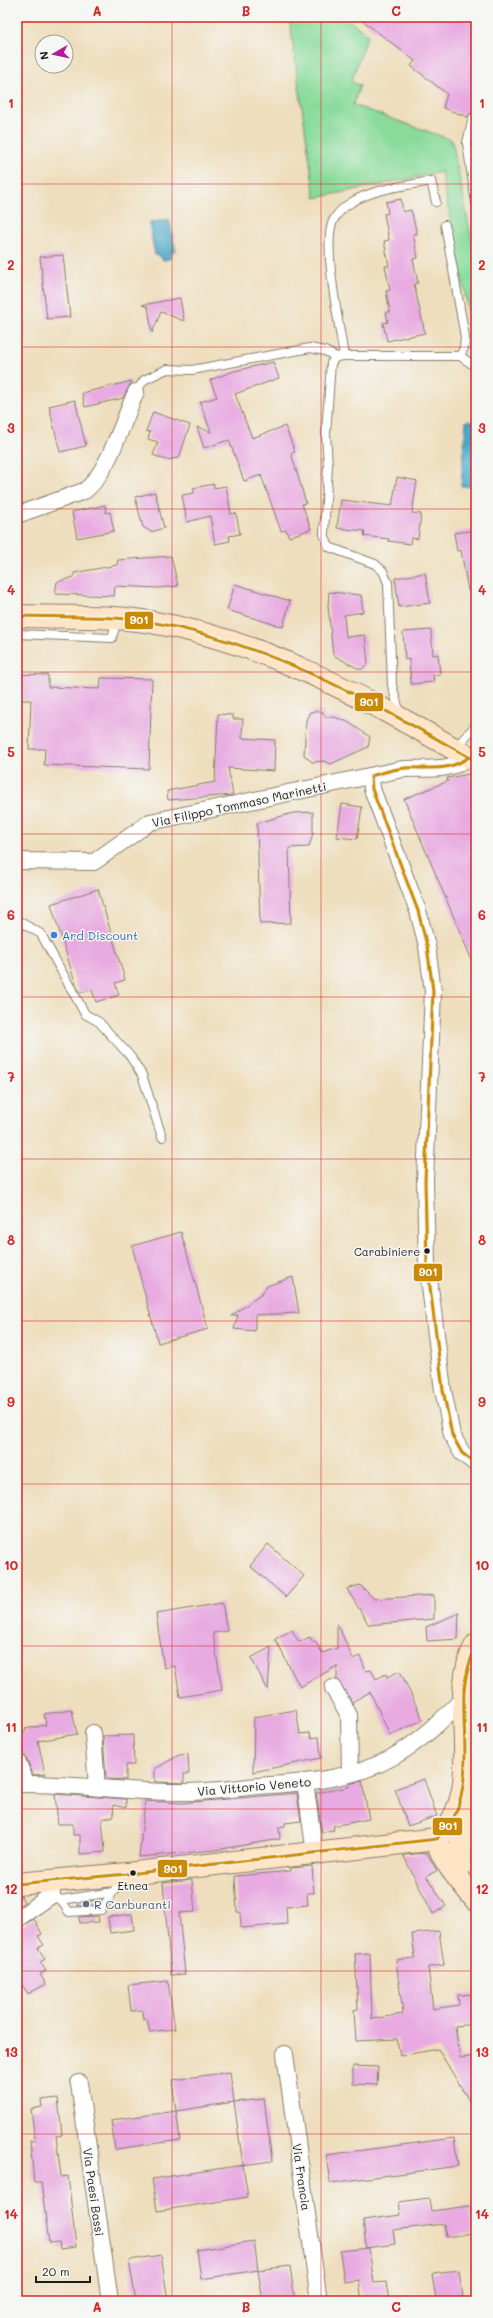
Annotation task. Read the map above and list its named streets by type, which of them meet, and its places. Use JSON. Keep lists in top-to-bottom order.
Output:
{
  "streets": {
    "street": [
      "Via Filippo Tommaso Marinetti",
      "Via Vittorio Veneto",
      "Via Francia",
      "Via Paesi Bassi"
    ]
  },
  "places": [
    "Ard Discount",
    "Carabiniere",
    "Etnea",
    "R Carburanti"
  ],
  "lines": ["transit line 901"],
  "scale_bar": "20 m",
  "north": "left",
  "grid": {
    "columns": ["A", "B", "C"],
    "rows": [
      "1",
      "2",
      "3",
      "4",
      "5",
      "6",
      "7",
      "8",
      "9",
      "10",
      "11",
      "12",
      "13",
      "14"
    ]
  }
}
